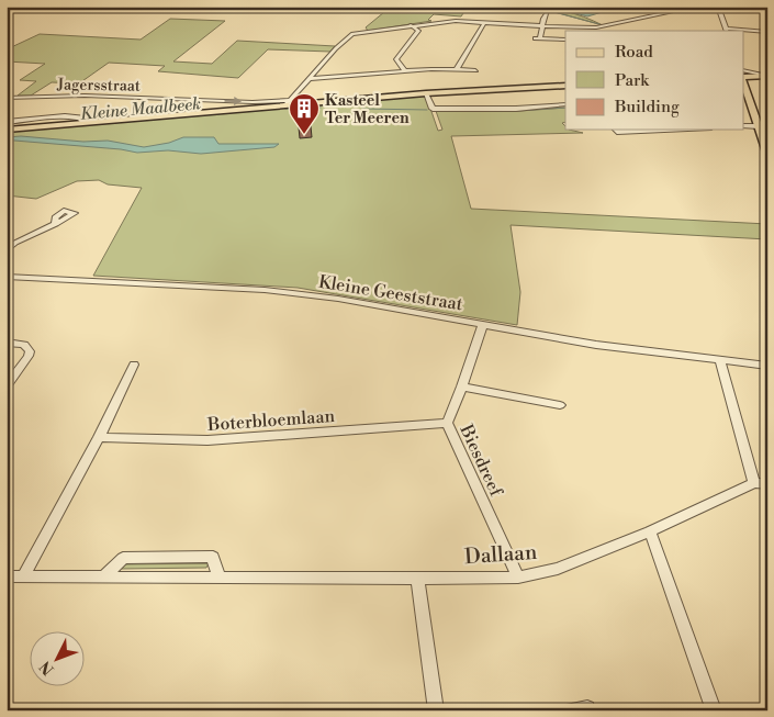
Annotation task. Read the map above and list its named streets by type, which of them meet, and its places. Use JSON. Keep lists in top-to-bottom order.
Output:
{
  "streets": {
    "street": [
      "Jagersstraat",
      "Kleine Geeststraat",
      "Boterbloemlaan",
      "Biesdreef",
      "Dallaan"
    ]
  },
  "crossings": [
    ["Kleine Geeststraat", "Biesdreef"],
    ["Boterbloemlaan", "Biesdreef"],
    ["Biesdreef", "Dallaan"]
  ],
  "water": ["Kleine Maalbeek"],
  "places": {
    "building": ["Kasteel Ter Meeren"]
  },
  "legend": ["Road", "Park", "Building"],
  "north": "bottom left"
}
